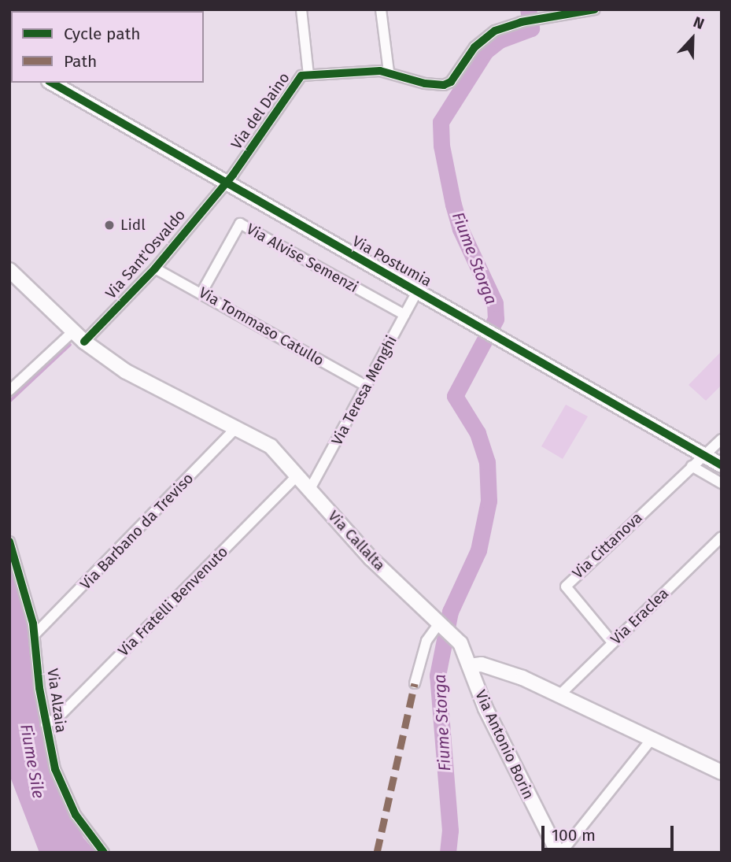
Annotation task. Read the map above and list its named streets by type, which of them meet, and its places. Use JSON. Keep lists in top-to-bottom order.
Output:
{
  "streets": {
    "street": [
      "Via del Daino",
      "Via Sant'Osvaldo",
      "Via Alvise Semenzi",
      "Via Postumia",
      "Via Tommaso Catullo",
      "Via Teresa Menghi",
      "Via Barbano da Treviso",
      "Via Callalta",
      "Via Cittanova",
      "Via Fratelli Benvenuto",
      "Via Eraclea",
      "Via Alzaia",
      "Via Antonio Borin"
    ]
  },
  "crossings": [
    ["Via del Daino", "Via Sant'Osvaldo"],
    ["Via del Daino", "Via Postumia"],
    ["Via Sant'Osvaldo", "Via Postumia"],
    ["Via Sant'Osvaldo", "Via Tommaso Catullo"],
    ["Via Sant'Osvaldo", "Via Callalta"],
    ["Via Alvise Semenzi", "Via Tommaso Catullo"],
    ["Via Alvise Semenzi", "Via Teresa Menghi"],
    ["Via Postumia", "Via Teresa Menghi"],
    ["Via Postumia", "Via Cittanova"],
    ["Via Tommaso Catullo", "Via Teresa Menghi"],
    ["Via Teresa Menghi", "Via Callalta"],
    ["Via Barbano da Treviso", "Via Callalta"],
    ["Via Barbano da Treviso", "Via Alzaia"],
    ["Via Callalta", "Via Fratelli Benvenuto"],
    ["Via Callalta", "Via Antonio Borin"],
    ["Via Cittanova", "Via Eraclea"],
    ["Via Fratelli Benvenuto", "Via Alzaia"]
  ],
  "water": ["Fiume Storga", "Fiume Sile"],
  "places": ["Lidl"],
  "legend": ["Cycle path", "Path"],
  "scale_bar": "100 m",
  "north": "top"
}
